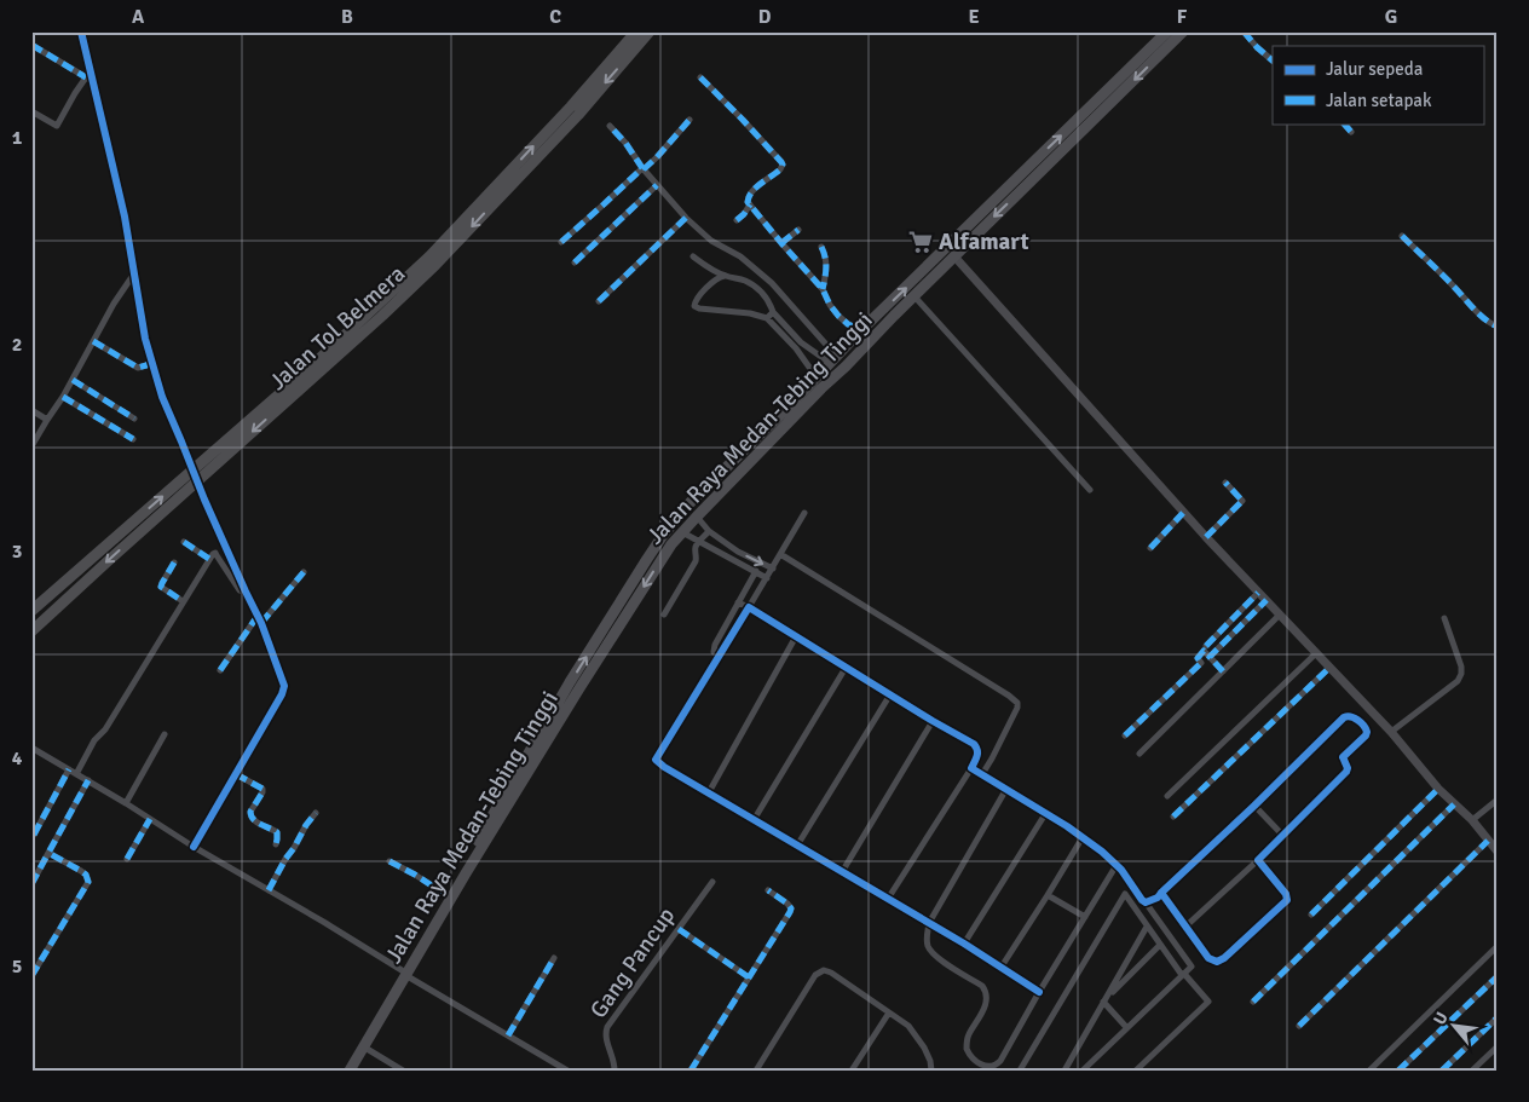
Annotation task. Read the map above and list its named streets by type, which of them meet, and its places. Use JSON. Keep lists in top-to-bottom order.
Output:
{
  "streets": {
    "highway": ["Jalan Tol Belmera", "Jalan Raya Medan-Tebing Tinggi"],
    "street": ["Gang Pancup"]
  },
  "places": {
    "supermarket": ["Alfamart"]
  },
  "legend": ["Jalur sepeda", "Jalan setapak"],
  "north": "top left",
  "grid": {
    "columns": [
      "A",
      "B",
      "C",
      "D",
      "E",
      "F",
      "G"
    ],
    "rows": [
      "1",
      "2",
      "3",
      "4",
      "5"
    ]
  }
}
